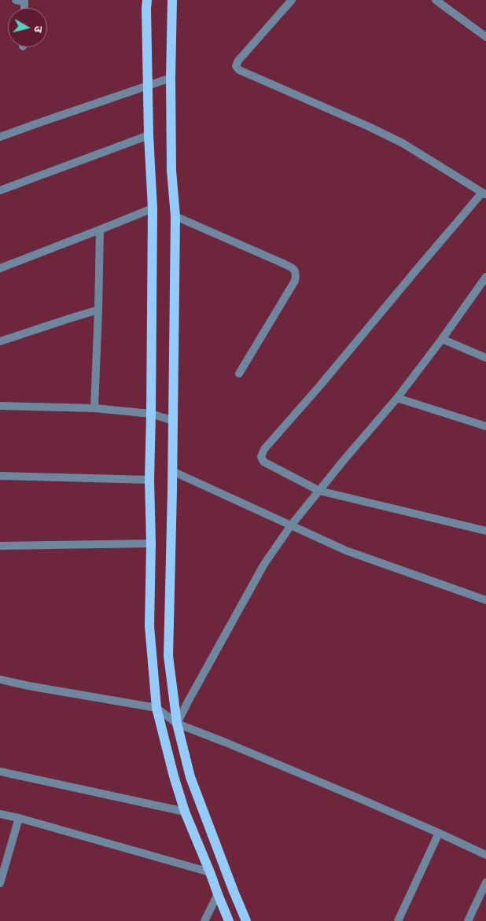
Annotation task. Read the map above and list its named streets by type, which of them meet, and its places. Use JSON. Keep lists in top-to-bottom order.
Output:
{
  "north": "right"
}
